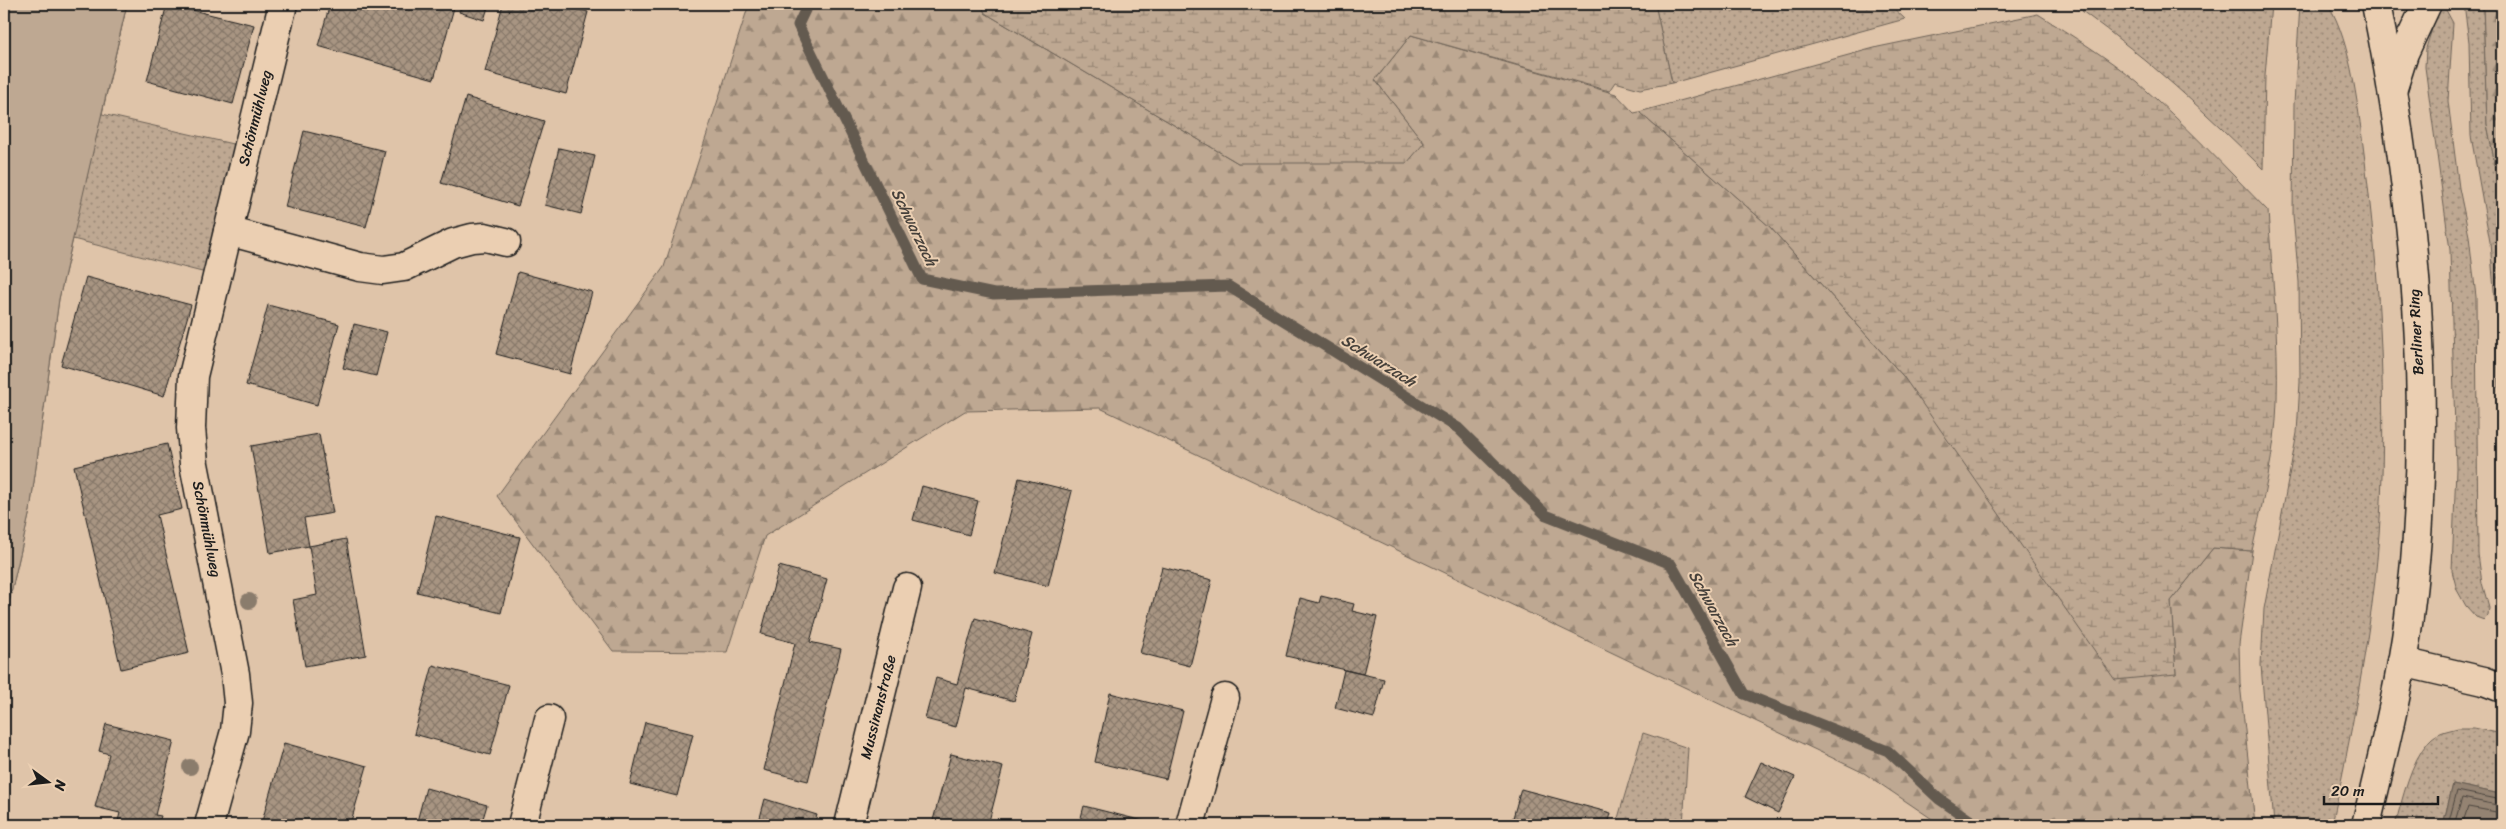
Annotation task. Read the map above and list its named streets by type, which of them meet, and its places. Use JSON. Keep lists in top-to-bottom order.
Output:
{
  "streets": {
    "street": ["Schönmühlweg", "Berliner Ring", "Mussinanstraße"]
  },
  "water": ["Schwarzach"],
  "scale_bar": "20 m",
  "north": "right"
}
